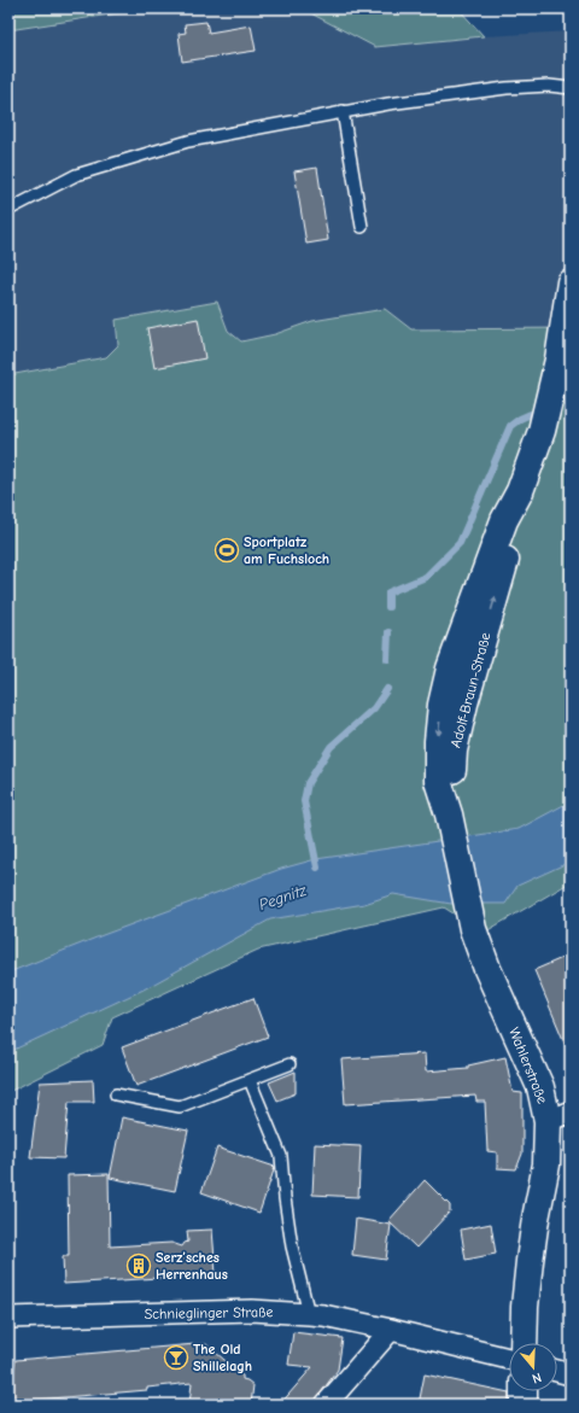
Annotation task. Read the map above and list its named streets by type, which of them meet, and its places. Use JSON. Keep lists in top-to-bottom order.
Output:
{
  "streets": {
    "main road": ["Adolf-Braun-Straße", "Wahlerstraße"],
    "street": ["Schnieglinger Straße"]
  },
  "crossings": [
    ["Adolf-Braun-Straße", "Wahlerstraße"]
  ],
  "water": ["Pegnitz"],
  "places": {
    "sports": ["Sportplatz am Fuchsloch"],
    "building": ["Serz’sches Herrenhaus"],
    "bar": ["The Old Shillelagh"]
  },
  "north": "bottom"
}
